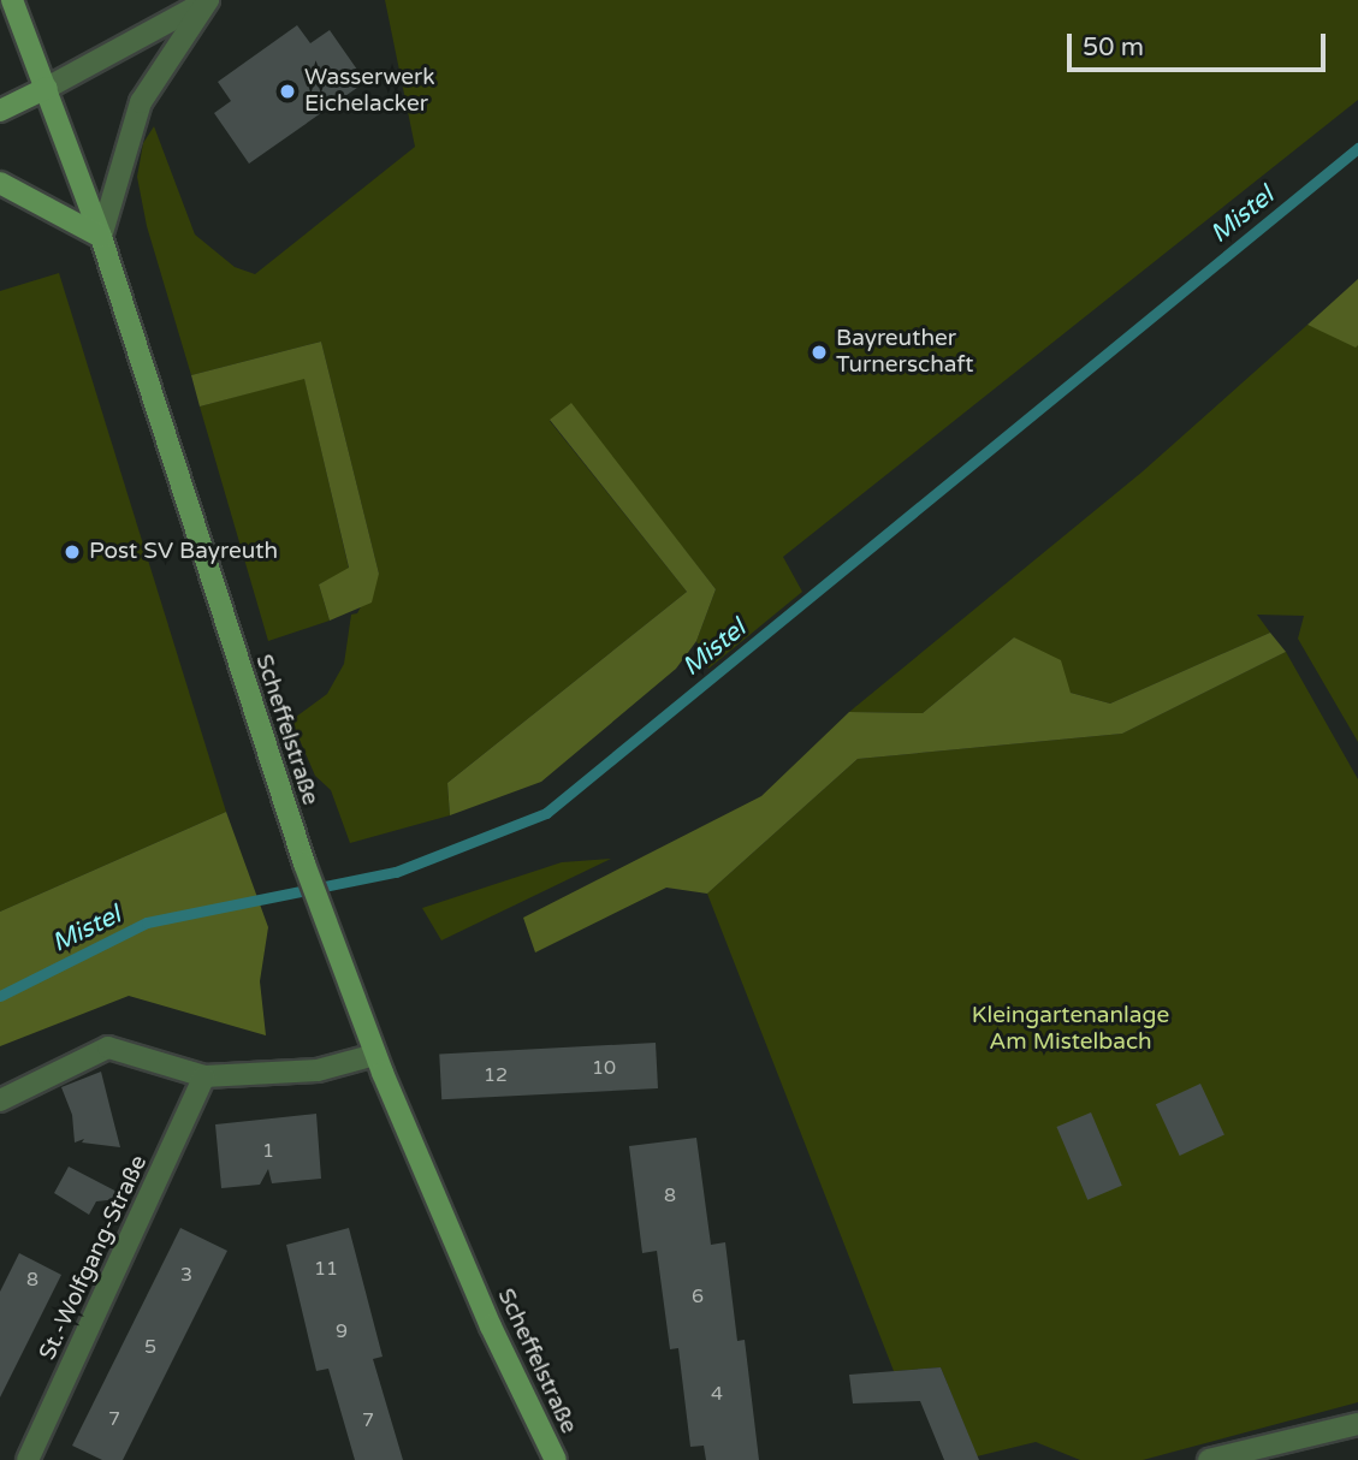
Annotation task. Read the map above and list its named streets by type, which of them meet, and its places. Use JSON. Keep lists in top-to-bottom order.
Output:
{
  "streets": {
    "main road": ["Scheffelstraße"],
    "street": ["St.-Wolfgang-Straße"]
  },
  "water": ["Mistel"],
  "parks": ["Kleingartenanlage Am Mistelbach"],
  "places": ["Wasserwerk Eichelacker", "Bayreuther Turnerschaft", "Post SV Bayreuth"],
  "house_numbers": [
    "10",
    "12",
    "1",
    "8",
    "11",
    "3",
    "8",
    "6",
    "9",
    "5",
    "4",
    "7",
    "7"
  ],
  "scale_bar": "50 m"
}
